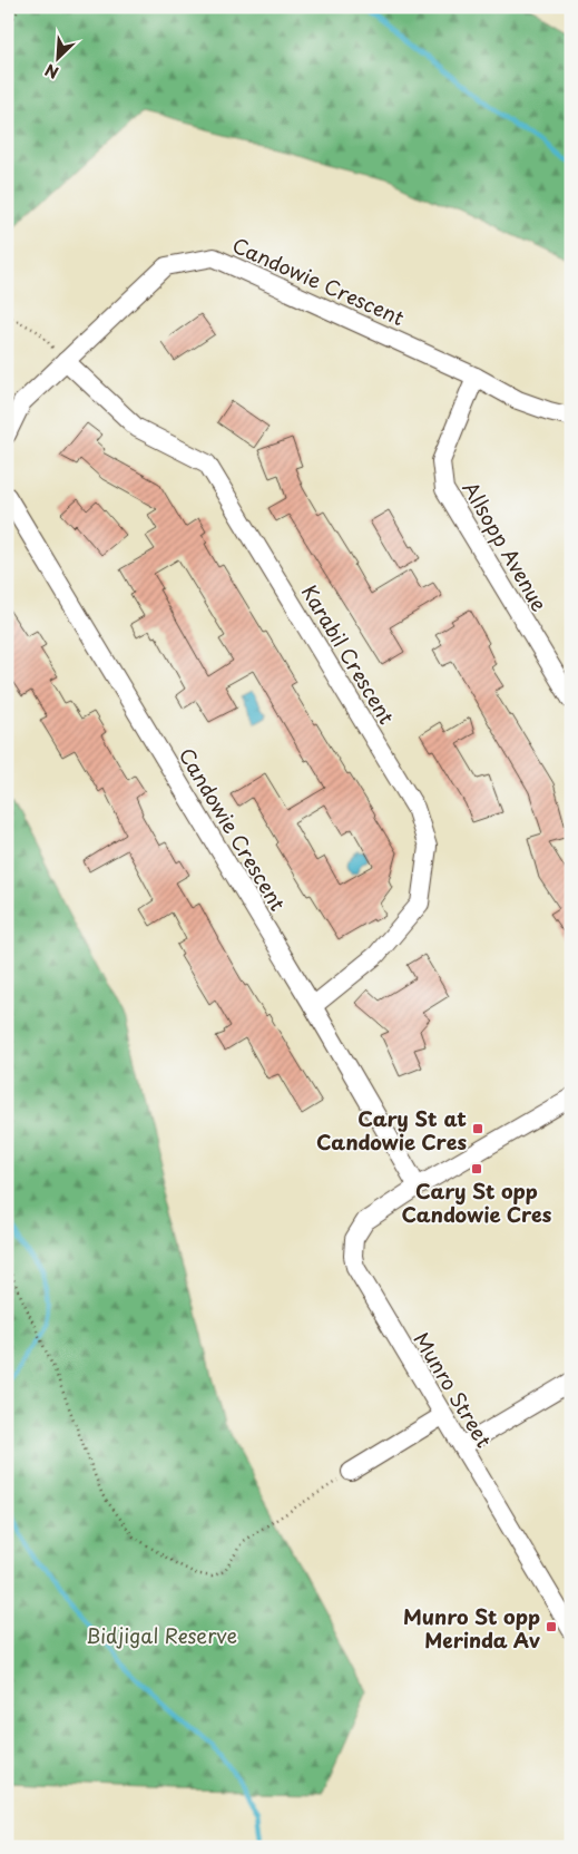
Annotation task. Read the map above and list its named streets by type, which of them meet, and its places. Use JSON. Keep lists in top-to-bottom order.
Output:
{
  "streets": {
    "street": [
      "Candowie Crescent",
      "Allsopp Avenue",
      "Karabil Crescent",
      "Munro Street"
    ]
  },
  "crossings": [
    ["Candowie Crescent", "Allsopp Avenue"],
    ["Candowie Crescent", "Karabil Crescent"],
    ["Candowie Crescent", "Munro Street"]
  ],
  "parks": ["Bidjigal Reserve"],
  "places": {
    "transit": ["Cary St at Candowie Cres", "Cary St opp Candowie Cres", "Munro St opp Merinda Av"]
  },
  "north": "bottom left"
}
